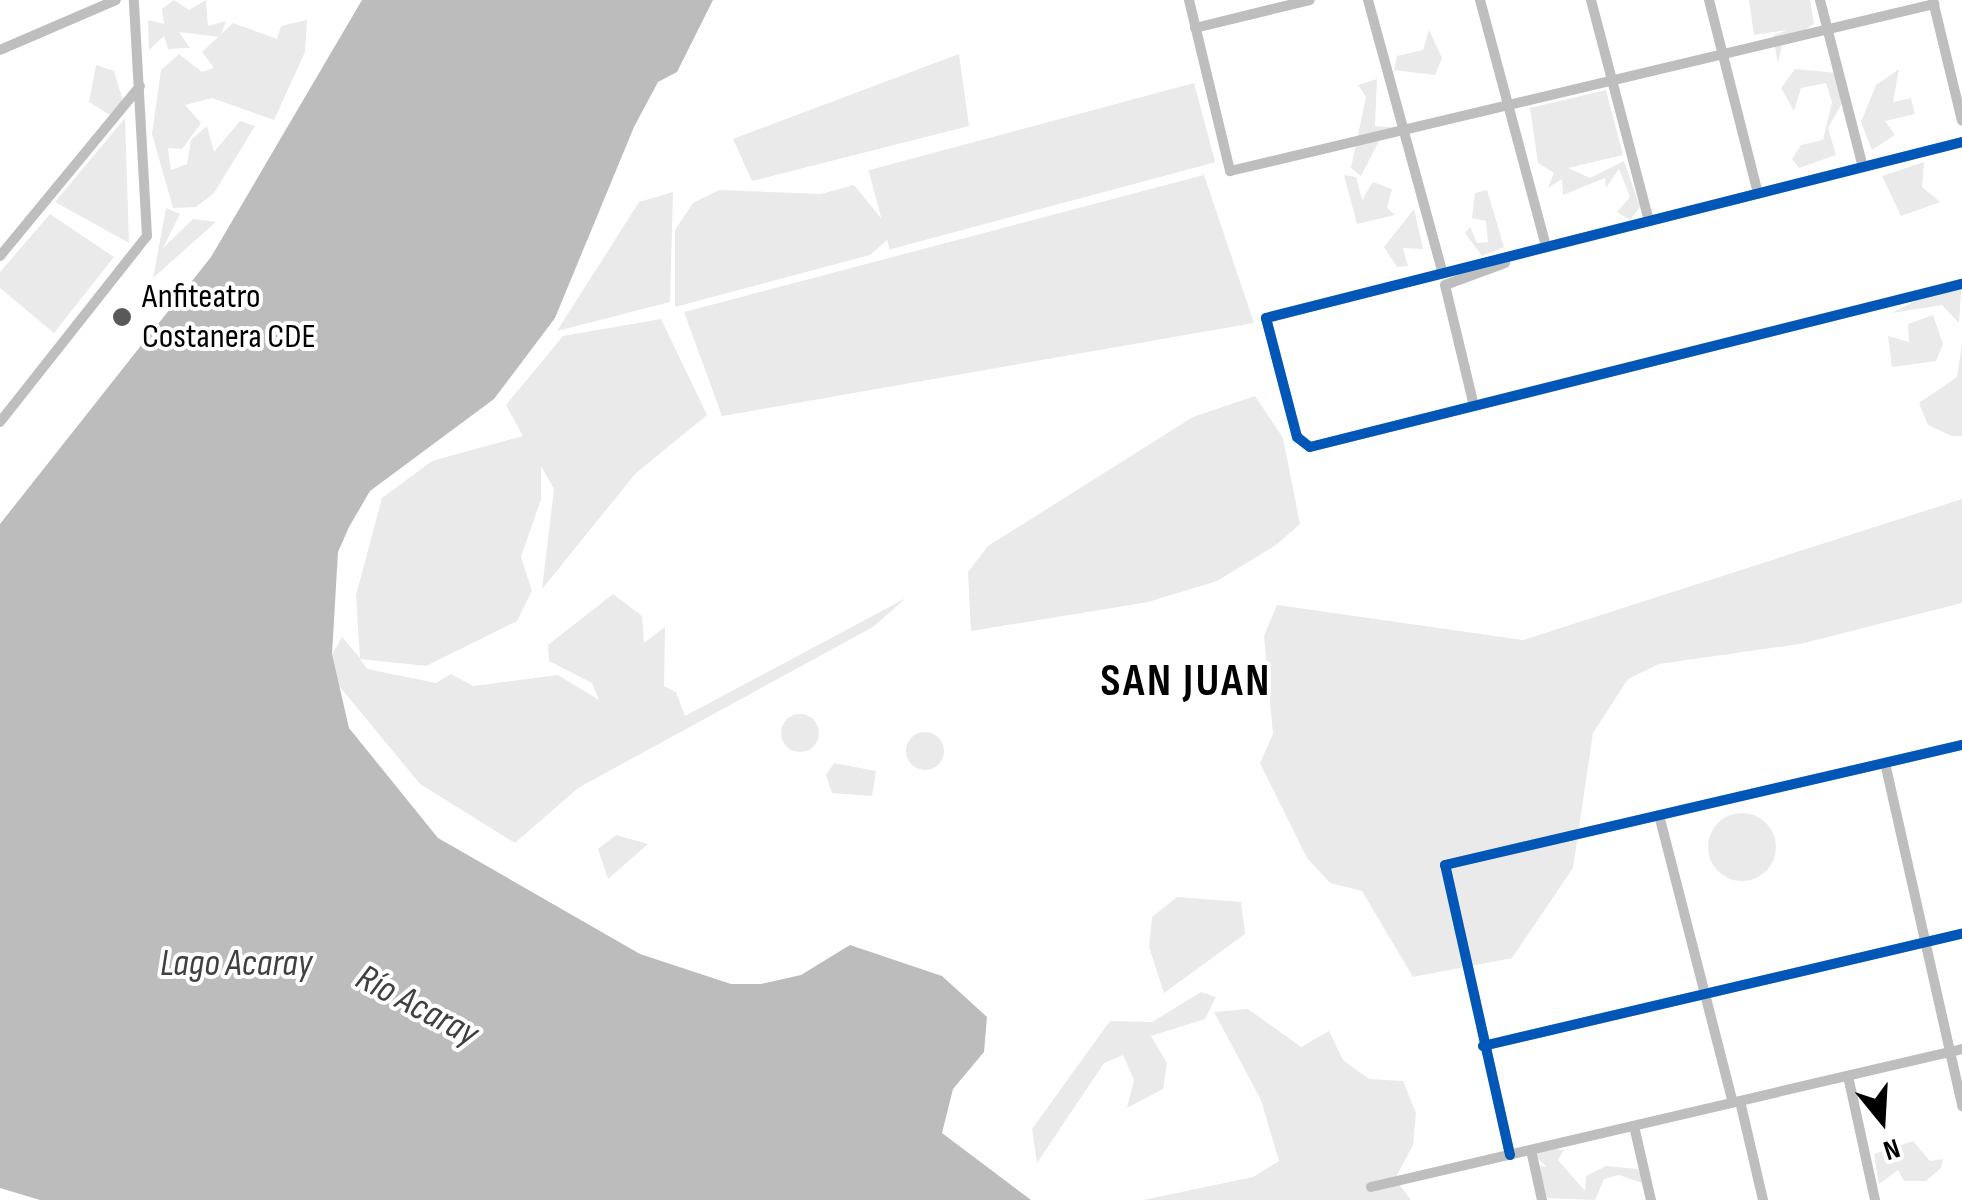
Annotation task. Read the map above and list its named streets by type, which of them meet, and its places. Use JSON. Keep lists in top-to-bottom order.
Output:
{
  "districts": ["SAN JUAN"],
  "water": ["Lago Acaray", "Río Acaray"],
  "places": ["Anfiteatro Costanera CDE"],
  "north": "bottom"
}
